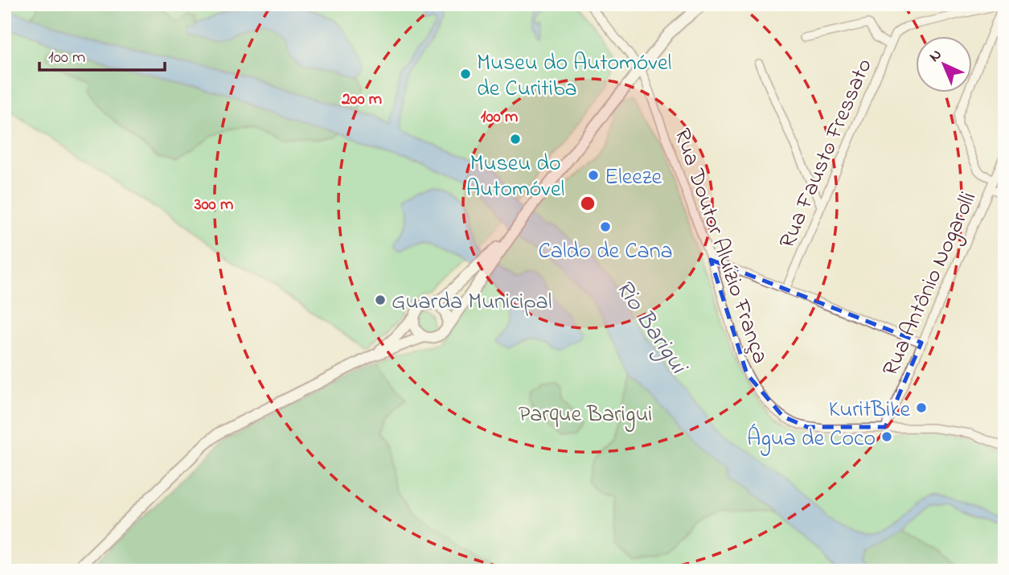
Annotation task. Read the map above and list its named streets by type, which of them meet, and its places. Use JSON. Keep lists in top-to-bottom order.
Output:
{
  "streets": {
    "street": ["Rua Fausto Fressato", "Rua Doutor Aluízio França", "Rua Antônio Nogarolli"]
  },
  "crossings": [
    ["Rua Doutor Aluízio França", "Rua Antônio Nogarolli"]
  ],
  "water": ["Rio Barigui"],
  "parks": ["Parque Barigui"],
  "places": [
    "Museu do Automóvel de Curitiba",
    "Museu do Automóvel",
    "Eleeze",
    "Caldo de Cana",
    "Guarda Municipal",
    "KuritBike",
    "Água de Coco"
  ],
  "scale_bar": "100 m",
  "north": "top left",
  "rings": ["200 m", "100 m", "300 m"]
}
